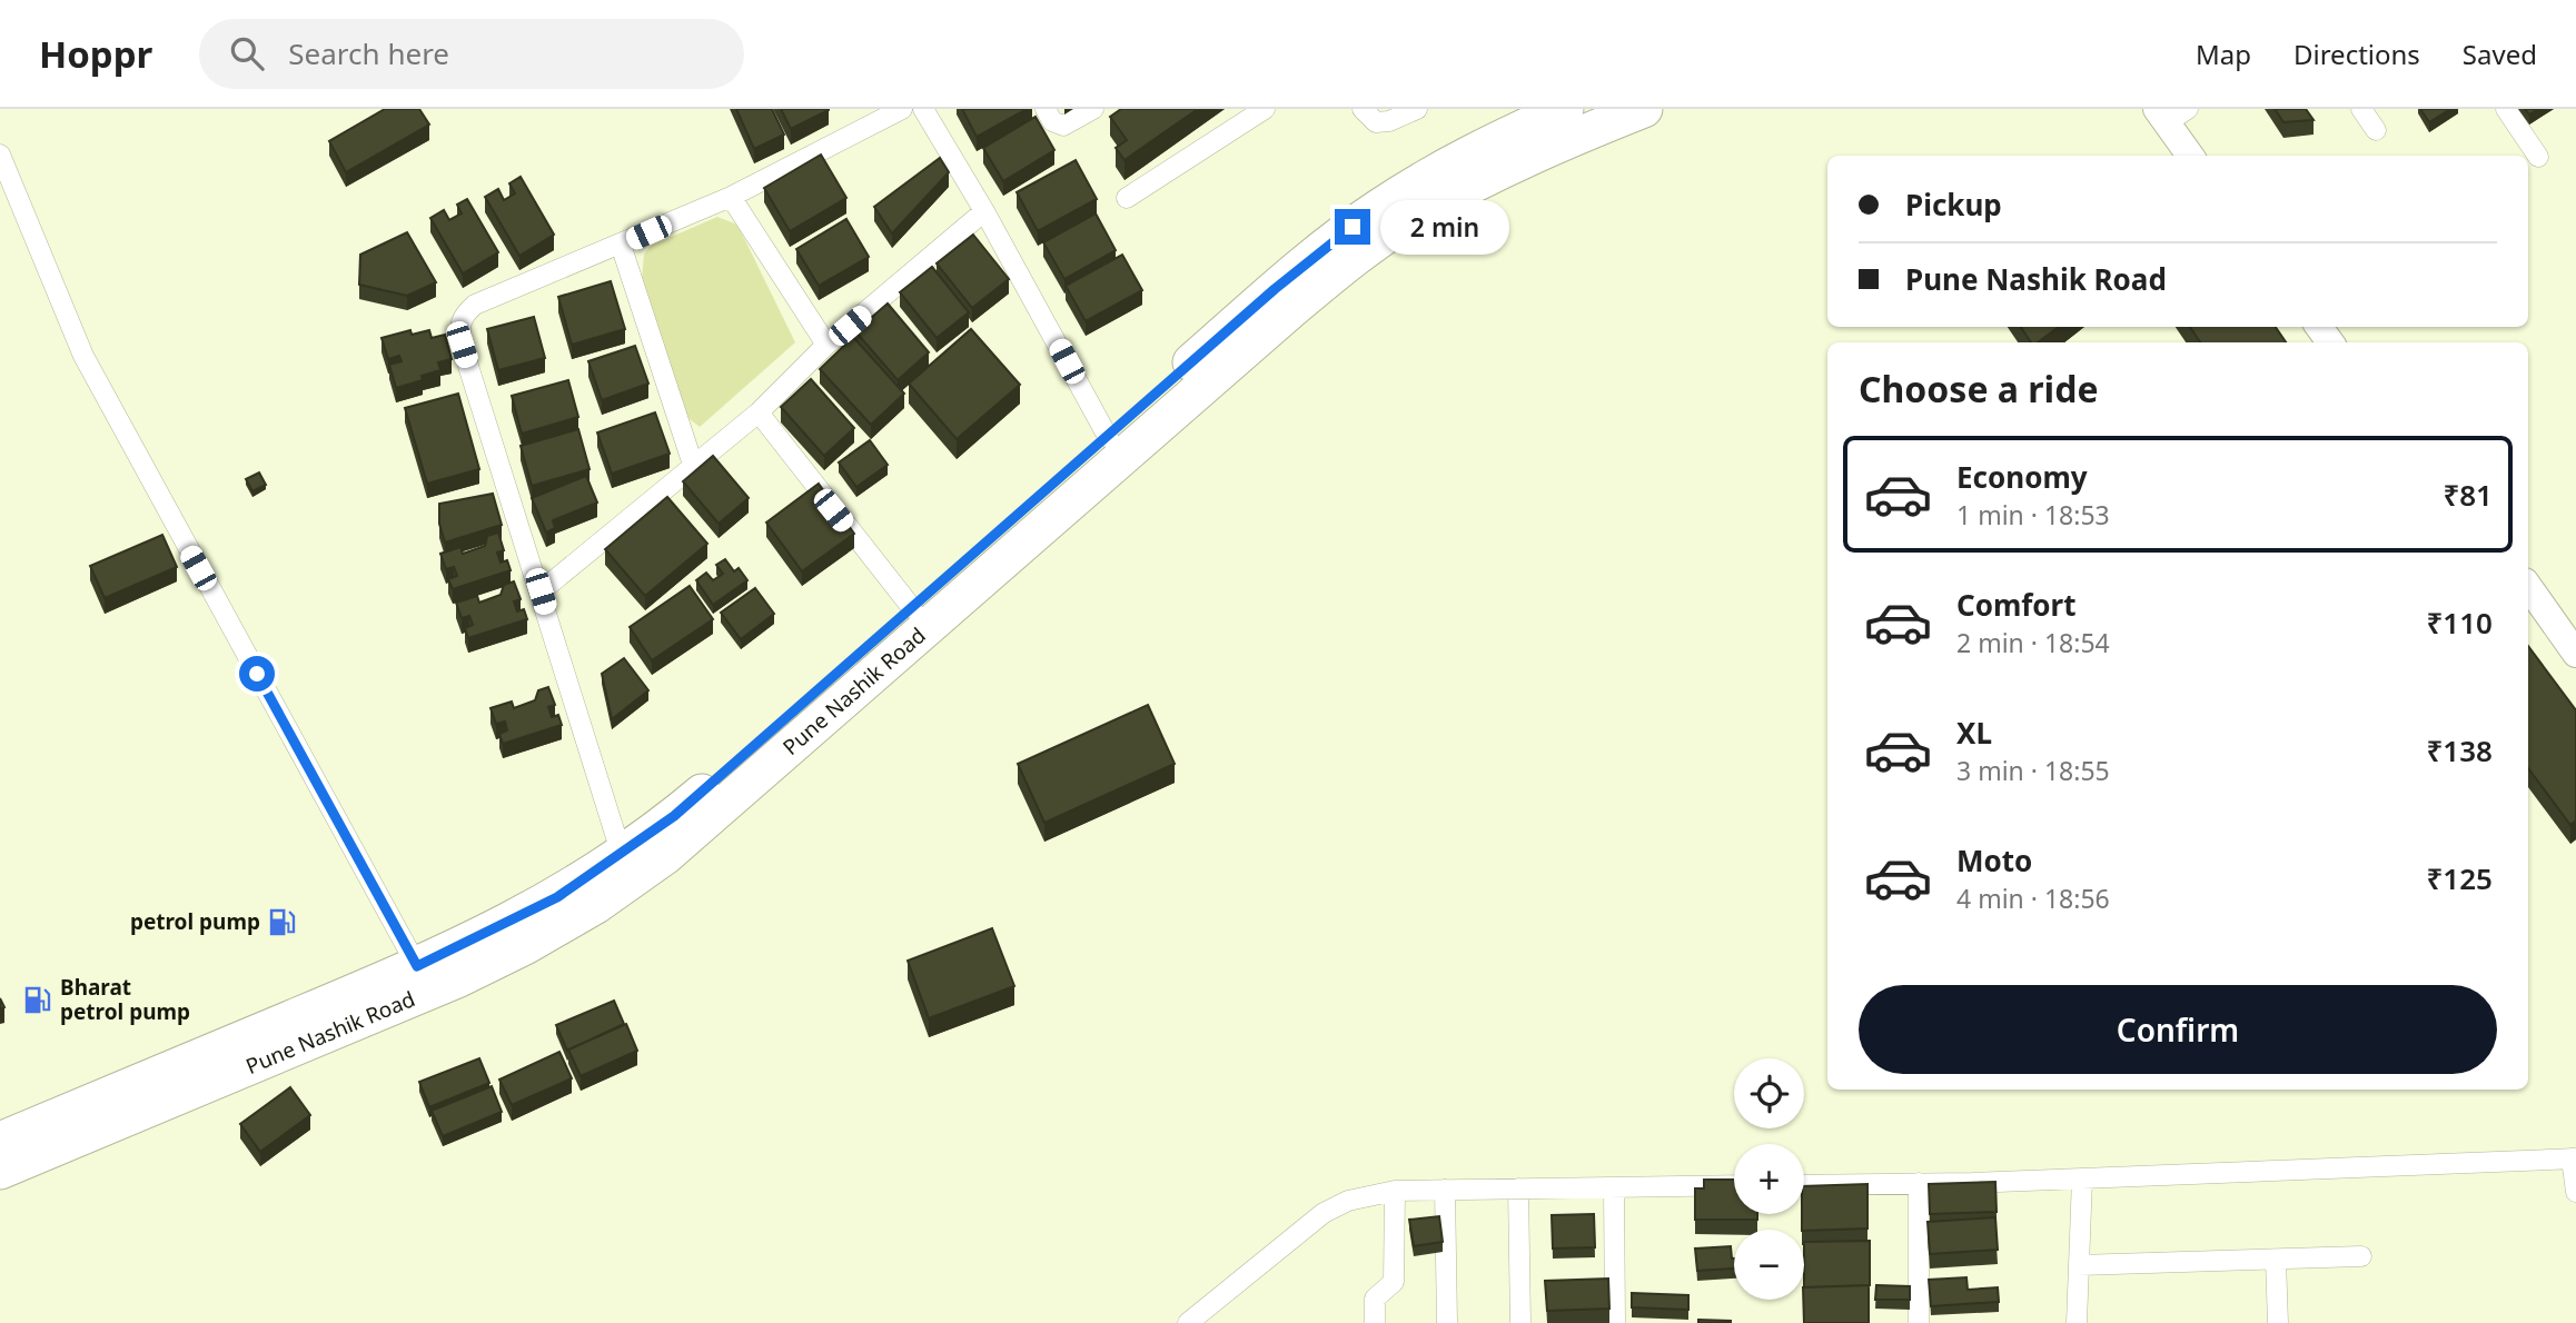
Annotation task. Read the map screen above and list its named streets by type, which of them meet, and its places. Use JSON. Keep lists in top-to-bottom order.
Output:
{
  "streets": {
    "highway": ["Pune Nashik Road"]
  },
  "places": {
    "fuel station": ["petrol pump", "Bharat petrol pump"]
  },
  "page": {
    "header": "Hoppr",
    "search": "Search here",
    "nav": ["Map", "Directions", "Saved"],
    "banner": ["Pickup", "Pune Nashik Road"],
    "bubble": "2 min",
    "heading": "Choose a ride",
    "list": [
      {
        "name": "Economy",
        "note": "1 min · 18:53",
        "value": "₹81"
      },
      {
        "name": "Comfort",
        "note": "2 min · 18:54",
        "value": "₹110"
      },
      {
        "name": "XL",
        "note": "3 min · 18:55",
        "value": "₹138"
      },
      {
        "name": "Moto",
        "note": "4 min · 18:56",
        "value": "₹125"
      }
    ],
    "buttons": "Confirm",
    "map_buttons": ["+", "−"]
  }
}
